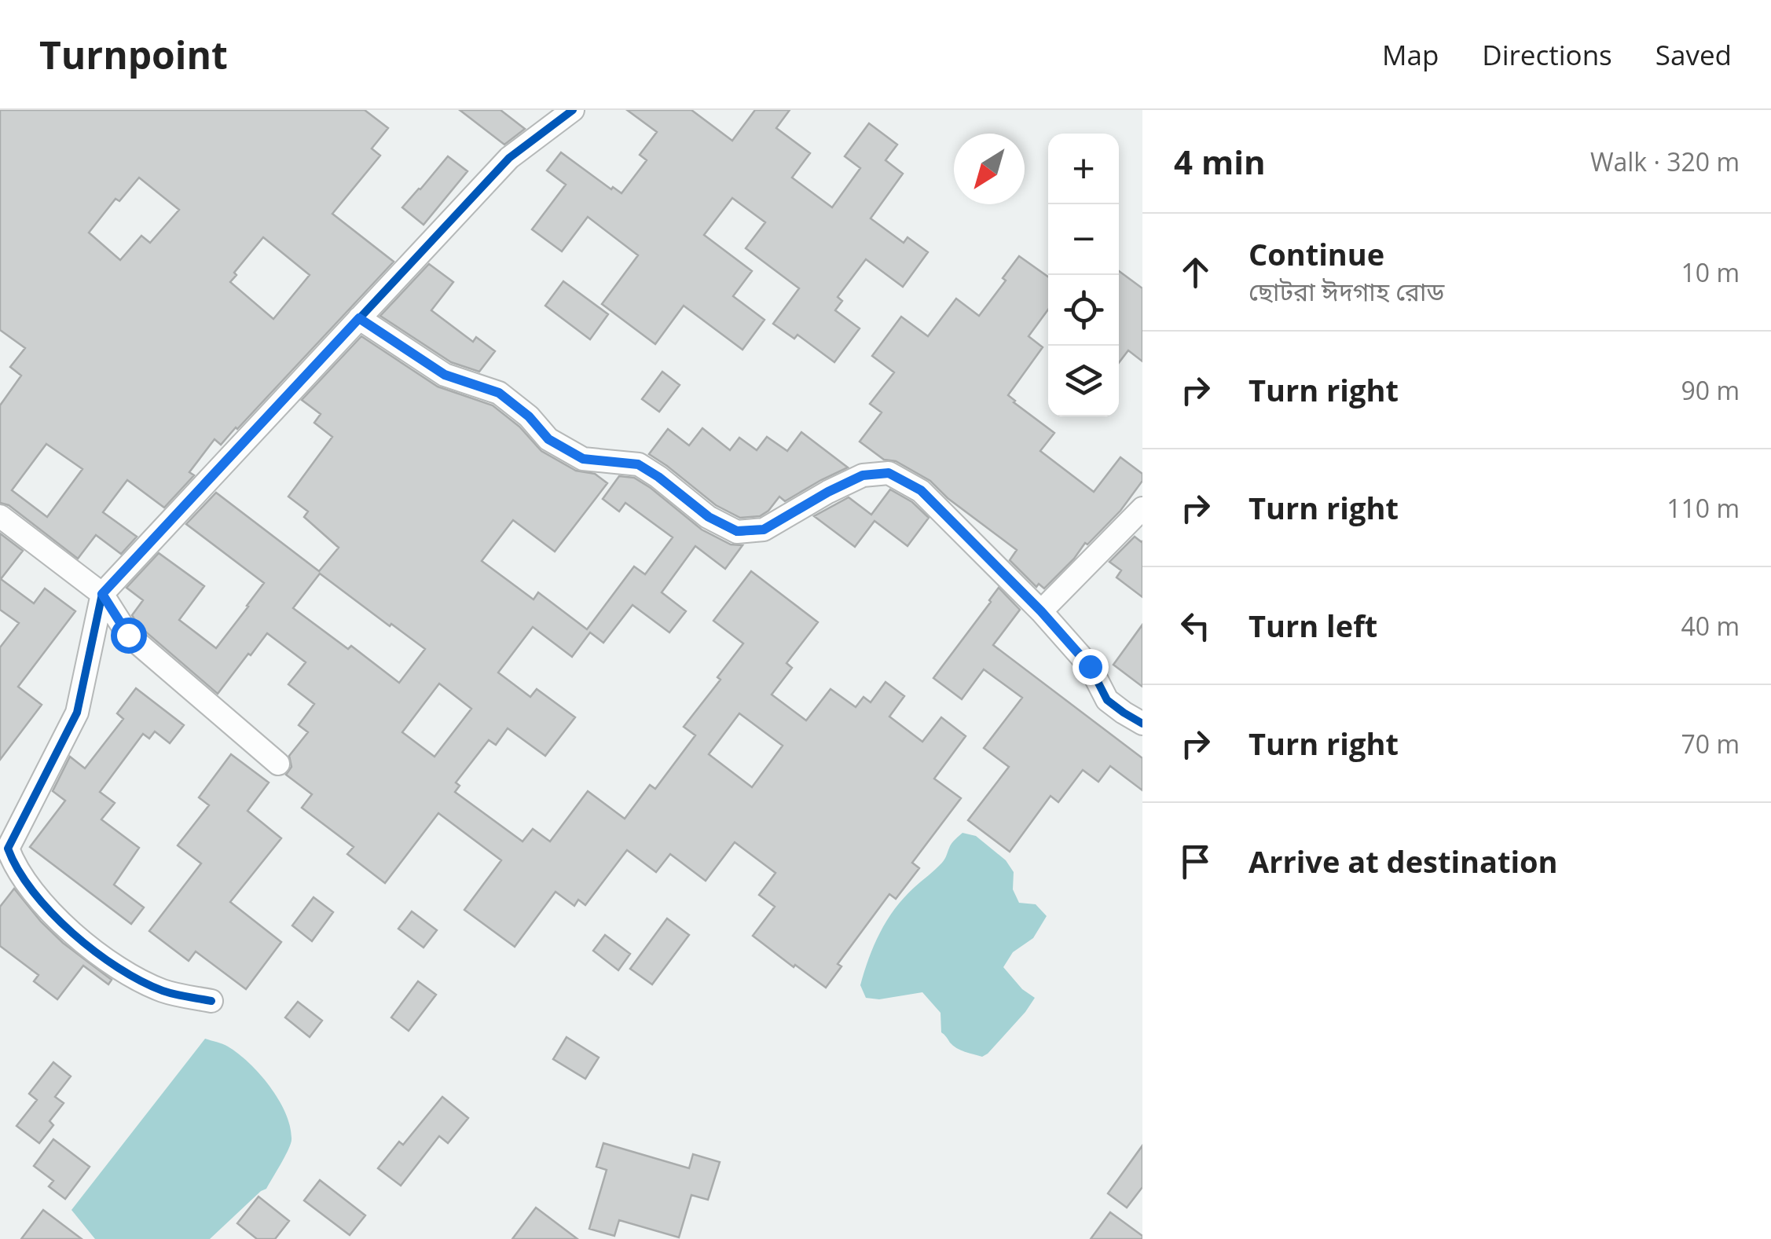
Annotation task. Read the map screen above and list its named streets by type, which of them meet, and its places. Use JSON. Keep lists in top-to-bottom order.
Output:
{
  "north": "bottom left",
  "page": {
    "header": "Turnpoint",
    "nav": ["Map", "Directions", "Saved"],
    "heading": ["4 min", "Walk · 320 m"],
    "map_buttons": ["+", "−"],
    "list": [
      ["Continue", "ছোটরা ঈদগাহ রোড", "10 m"],
      ["Turn right", "90 m"],
      ["Turn right", "110 m"],
      ["Turn left", "40 m"],
      ["Turn right", "70 m"],
      "Arrive at destination"
    ]
  }
}
